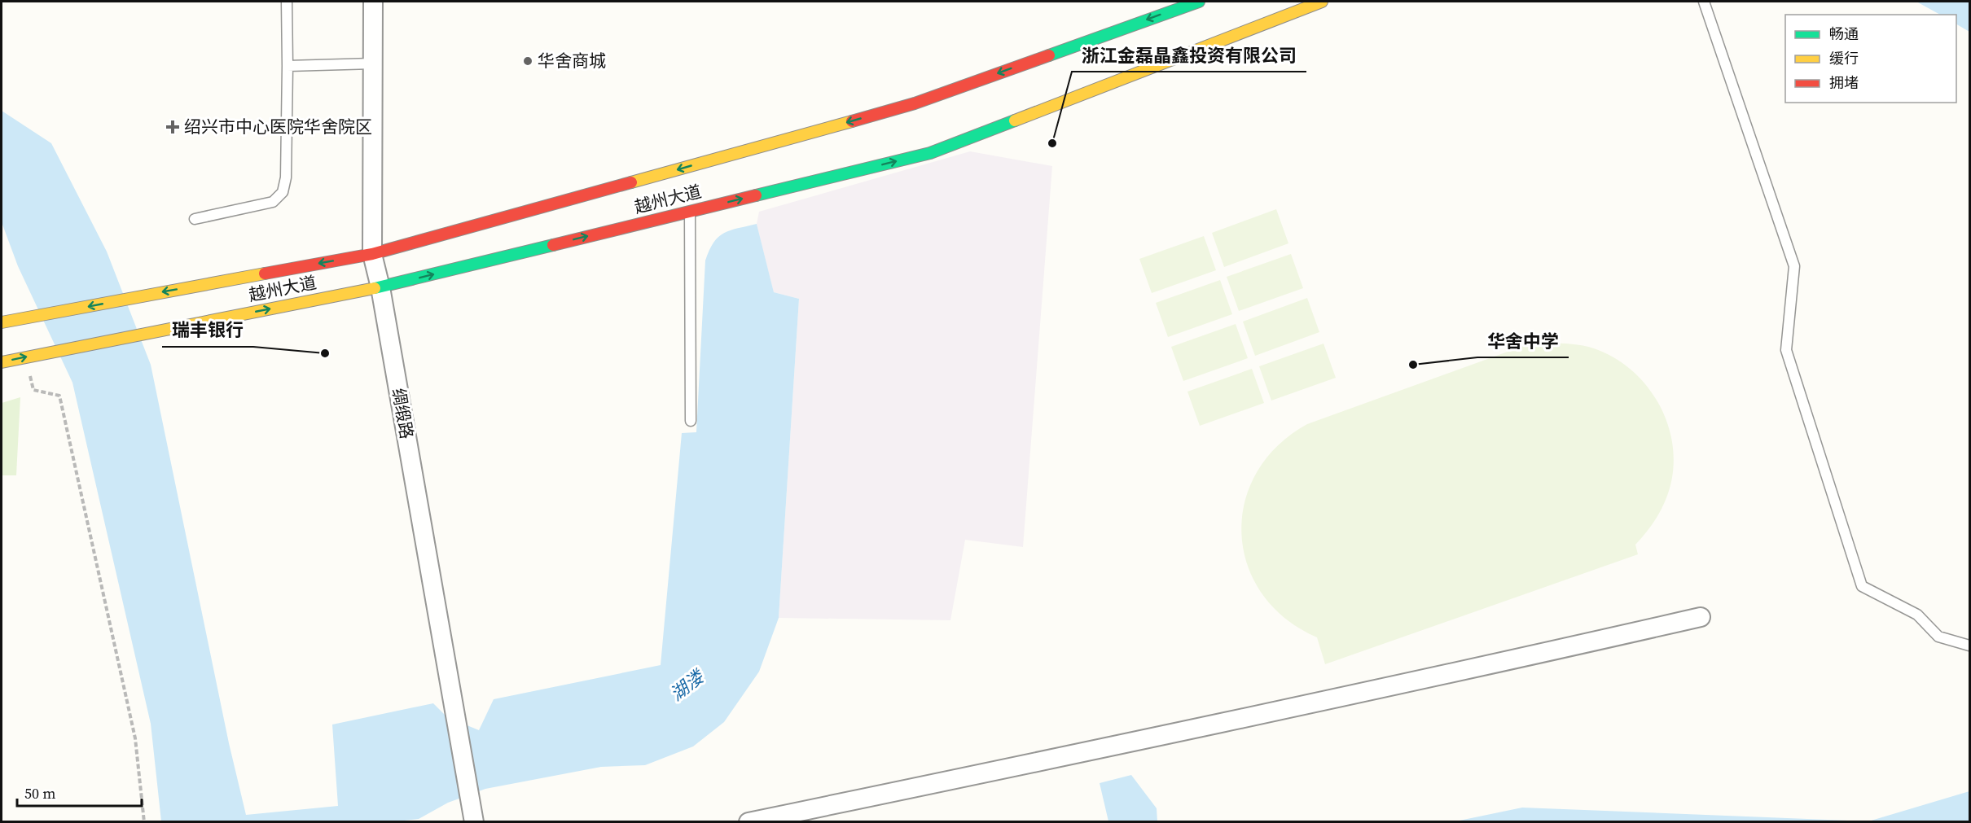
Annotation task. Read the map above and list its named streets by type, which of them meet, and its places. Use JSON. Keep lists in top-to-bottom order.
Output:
{
  "streets": {
    "main road": ["越州大道"],
    "street": ["绸缎路"]
  },
  "crossings": [
    ["越州大道", "绸缎路"]
  ],
  "water": ["湖溇"],
  "places": {
    "other": [
      "华舍商城",
      "浙江金磊晶鑫投资有限公司",
      "瑞丰银行",
      "华舍中学"
    ],
    "health": ["绍兴市中心医院华舍院区"]
  },
  "legend": ["畅通", "缓行", "拥堵"],
  "scale_bar": "50 m"
}
